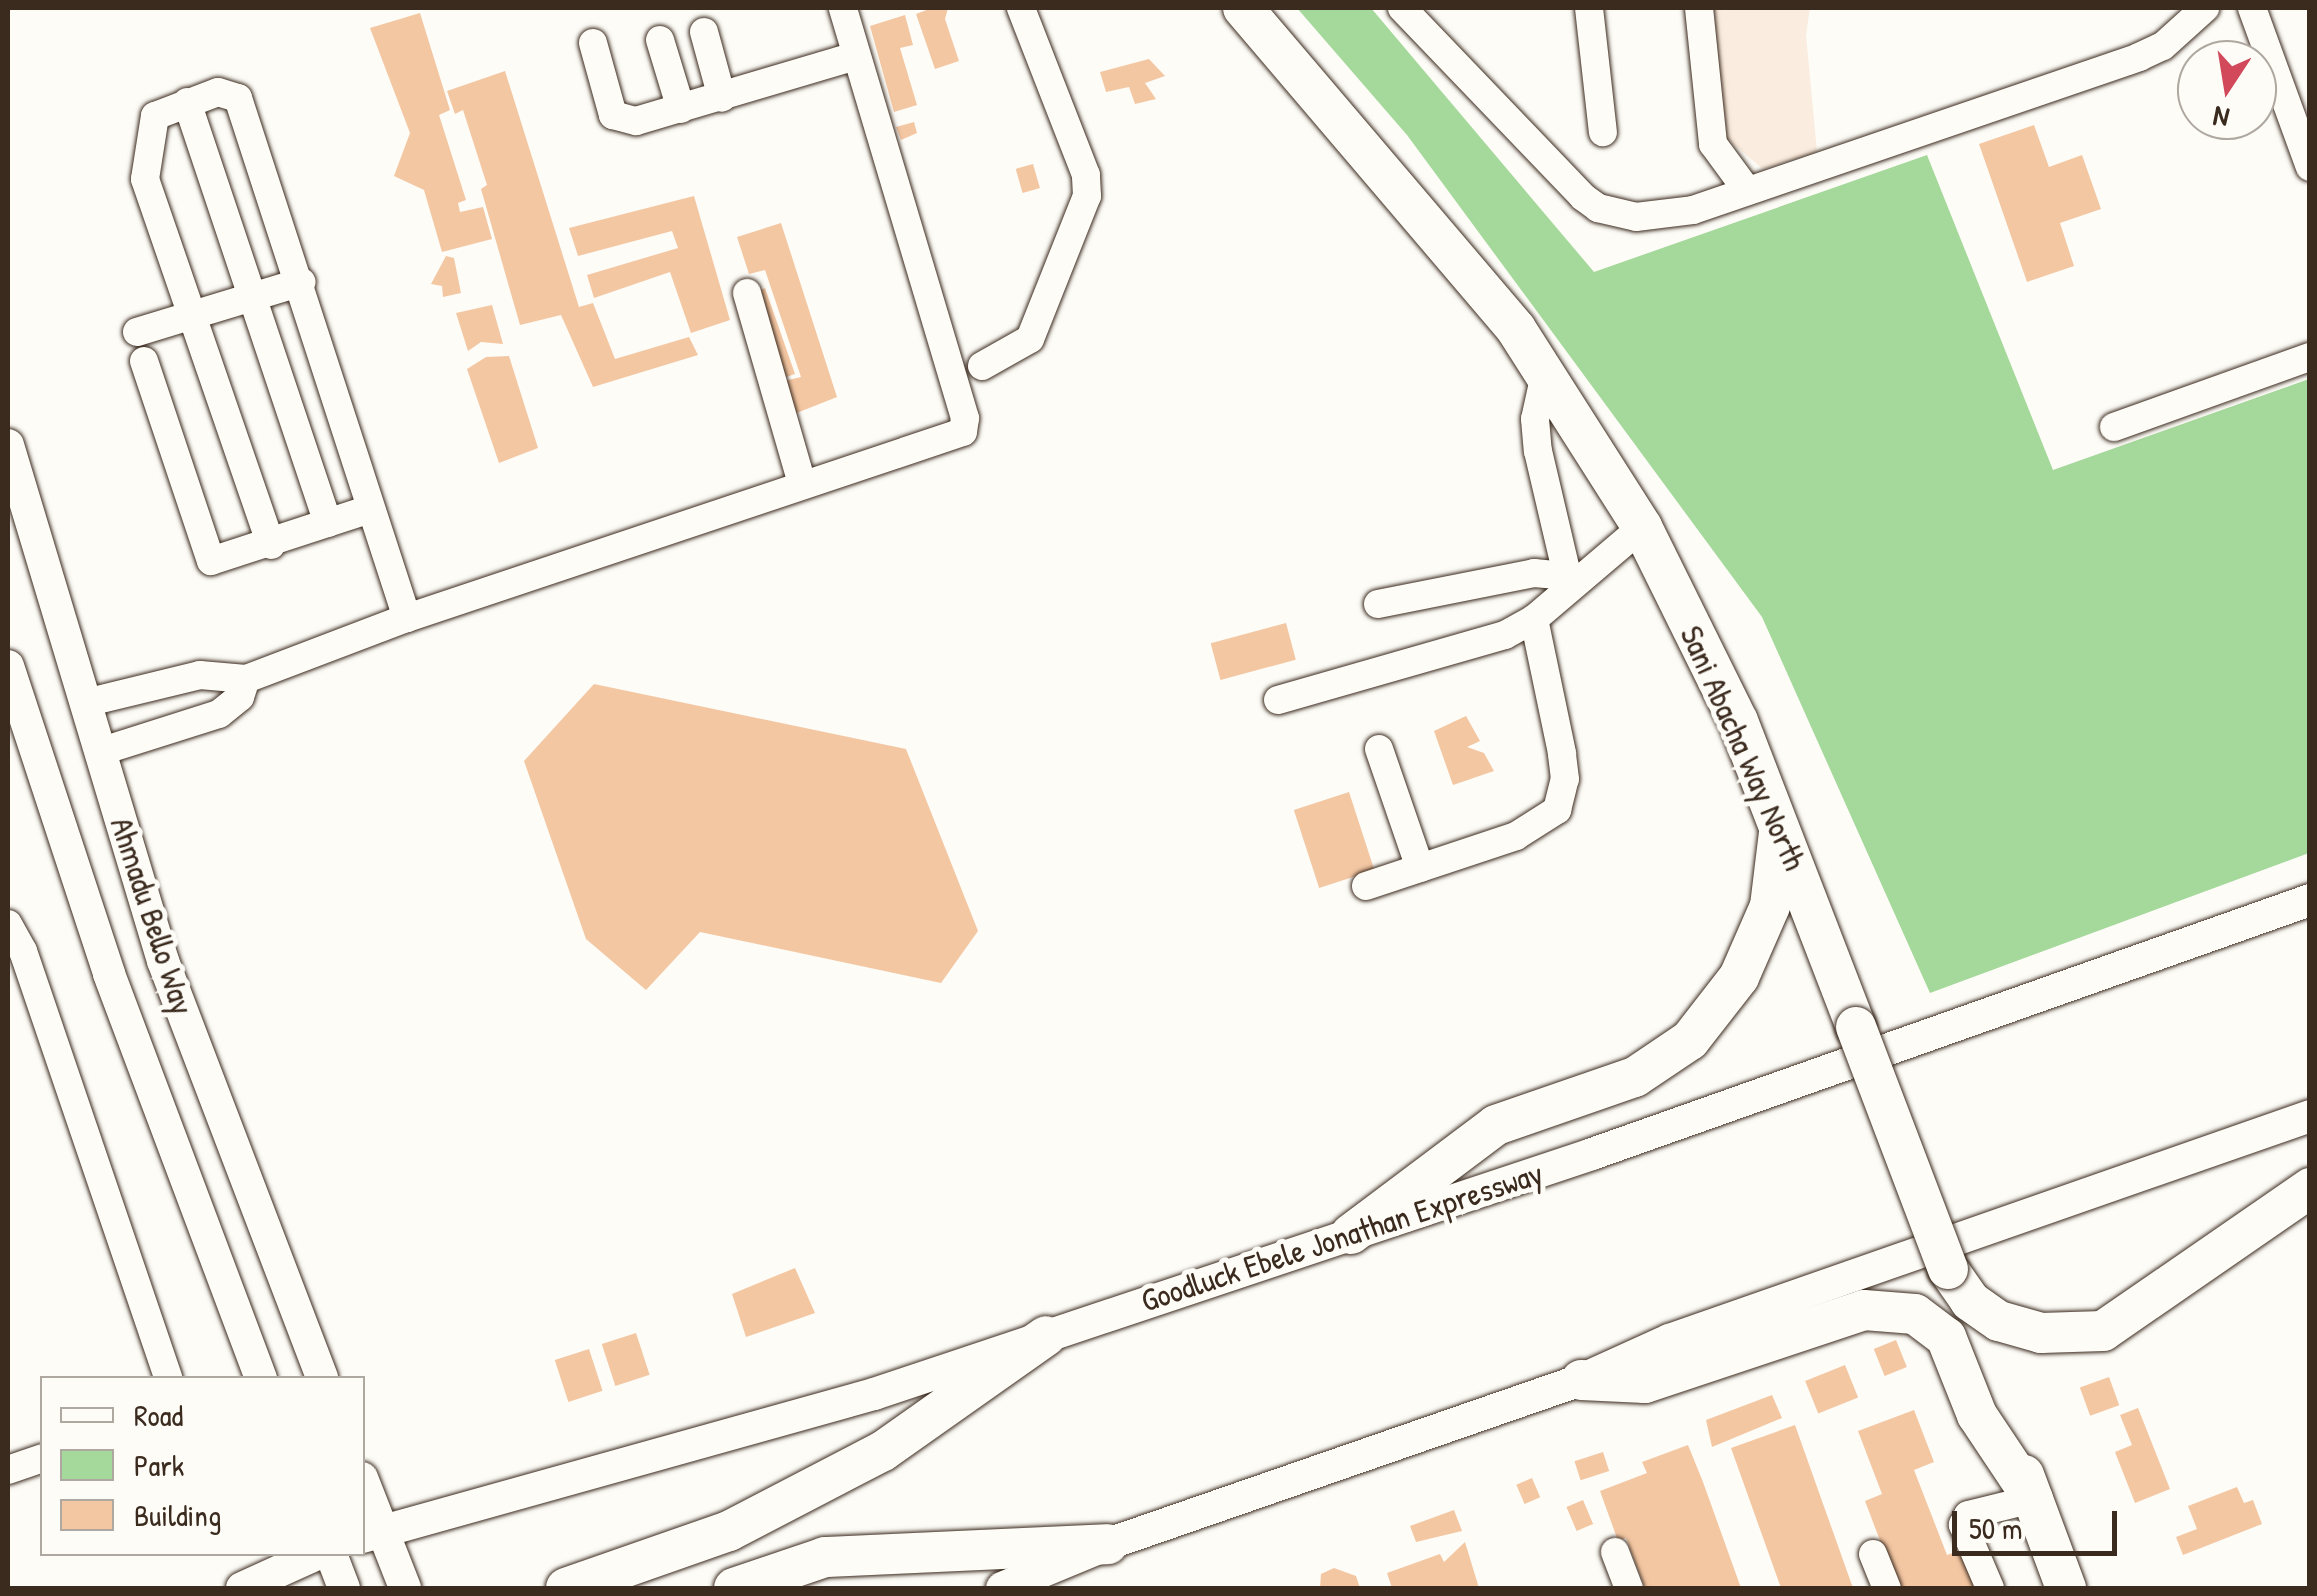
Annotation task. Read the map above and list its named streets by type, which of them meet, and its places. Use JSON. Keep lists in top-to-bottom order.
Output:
{
  "streets": {
    "highway": ["Sani Abacha Way North"],
    "main road": ["Ahmadu Bello Way", "Goodluck Ebele Jonathan Expressway"]
  },
  "legend": ["Road", "Park", "Building"],
  "scale_bar": "50 m",
  "north": "bottom"
}
